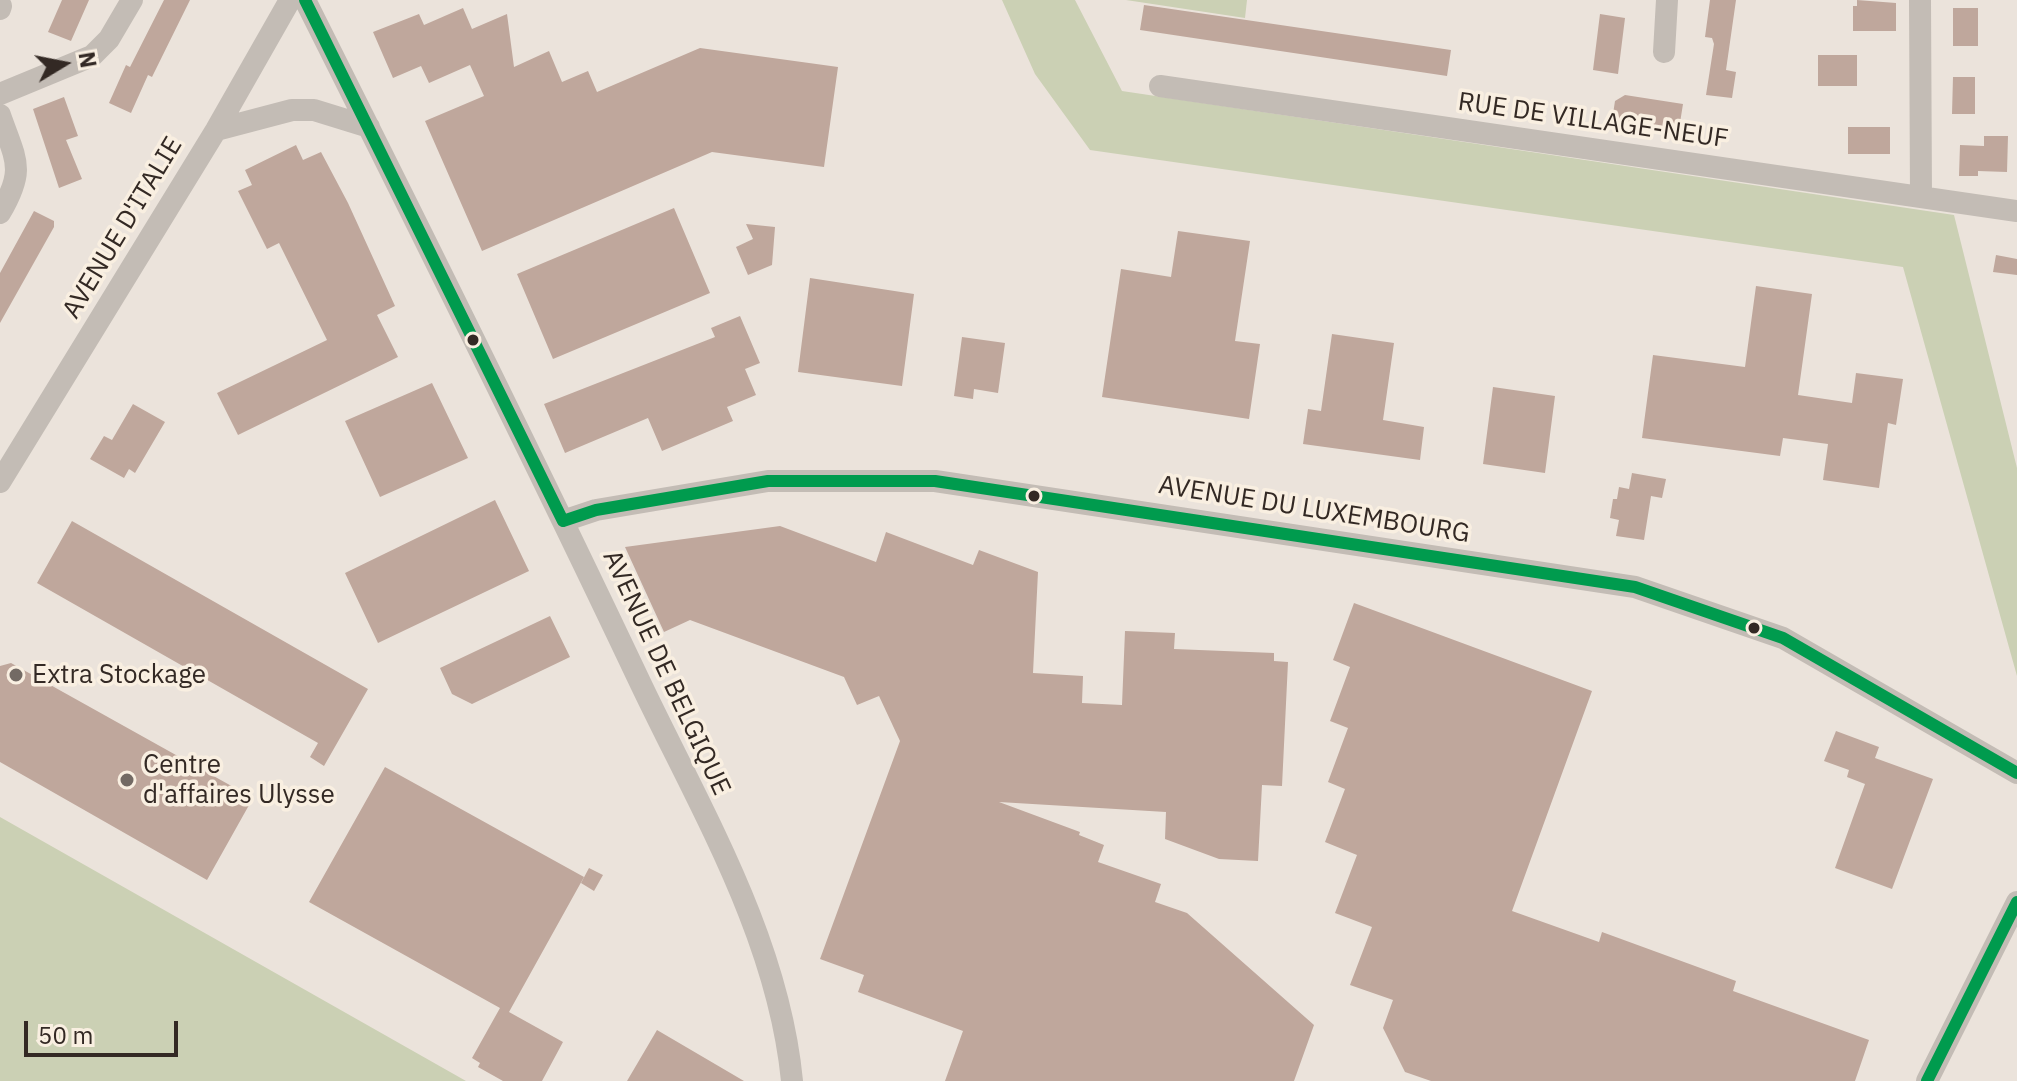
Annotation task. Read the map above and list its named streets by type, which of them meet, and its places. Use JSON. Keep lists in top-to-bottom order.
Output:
{
  "streets": {
    "street": [
      "RUE DE VILLAGE-NEUF",
      "AVENUE D'ITALIE",
      "AVENUE DU LUXEMBOURG",
      "AVENUE DE BELGIQUE"
    ]
  },
  "crossings": [
    ["AVENUE DU LUXEMBOURG", "AVENUE DE BELGIQUE"]
  ],
  "places": ["Extra Stockage", "Centre d'affaires Ulysse"],
  "scale_bar": "50 m",
  "north": "right"
}
